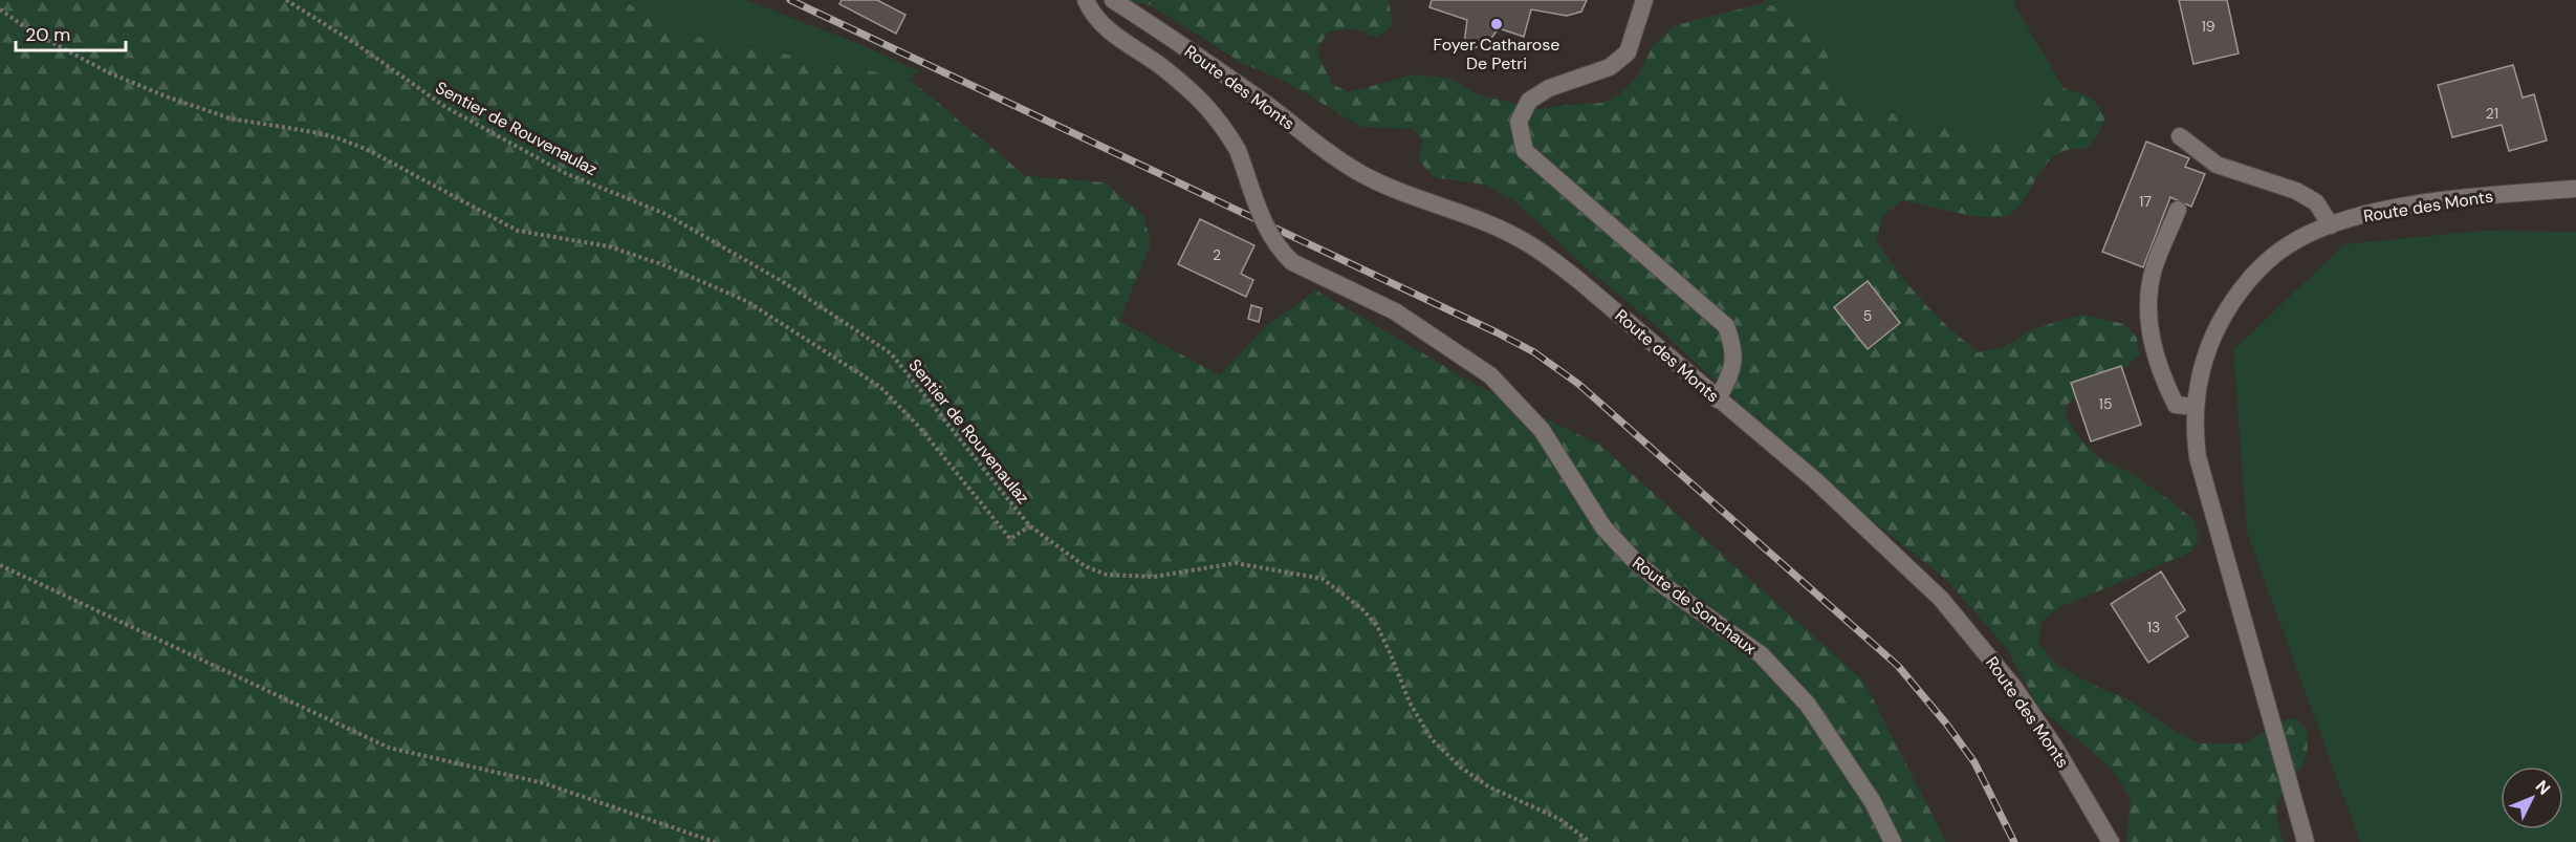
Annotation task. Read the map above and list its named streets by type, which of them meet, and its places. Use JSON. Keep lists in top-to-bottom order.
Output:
{
  "streets": {
    "street": ["Route des Monts", "Route de Sonchaux"],
    "path": ["Sentier de Rouvenaulaz"]
  },
  "places": ["Foyer Catharose De Petri"],
  "house_numbers": [
    "19",
    "21",
    "17",
    "2",
    "5",
    "15",
    "13"
  ],
  "scale_bar": "20 m",
  "north": "top right"
}
